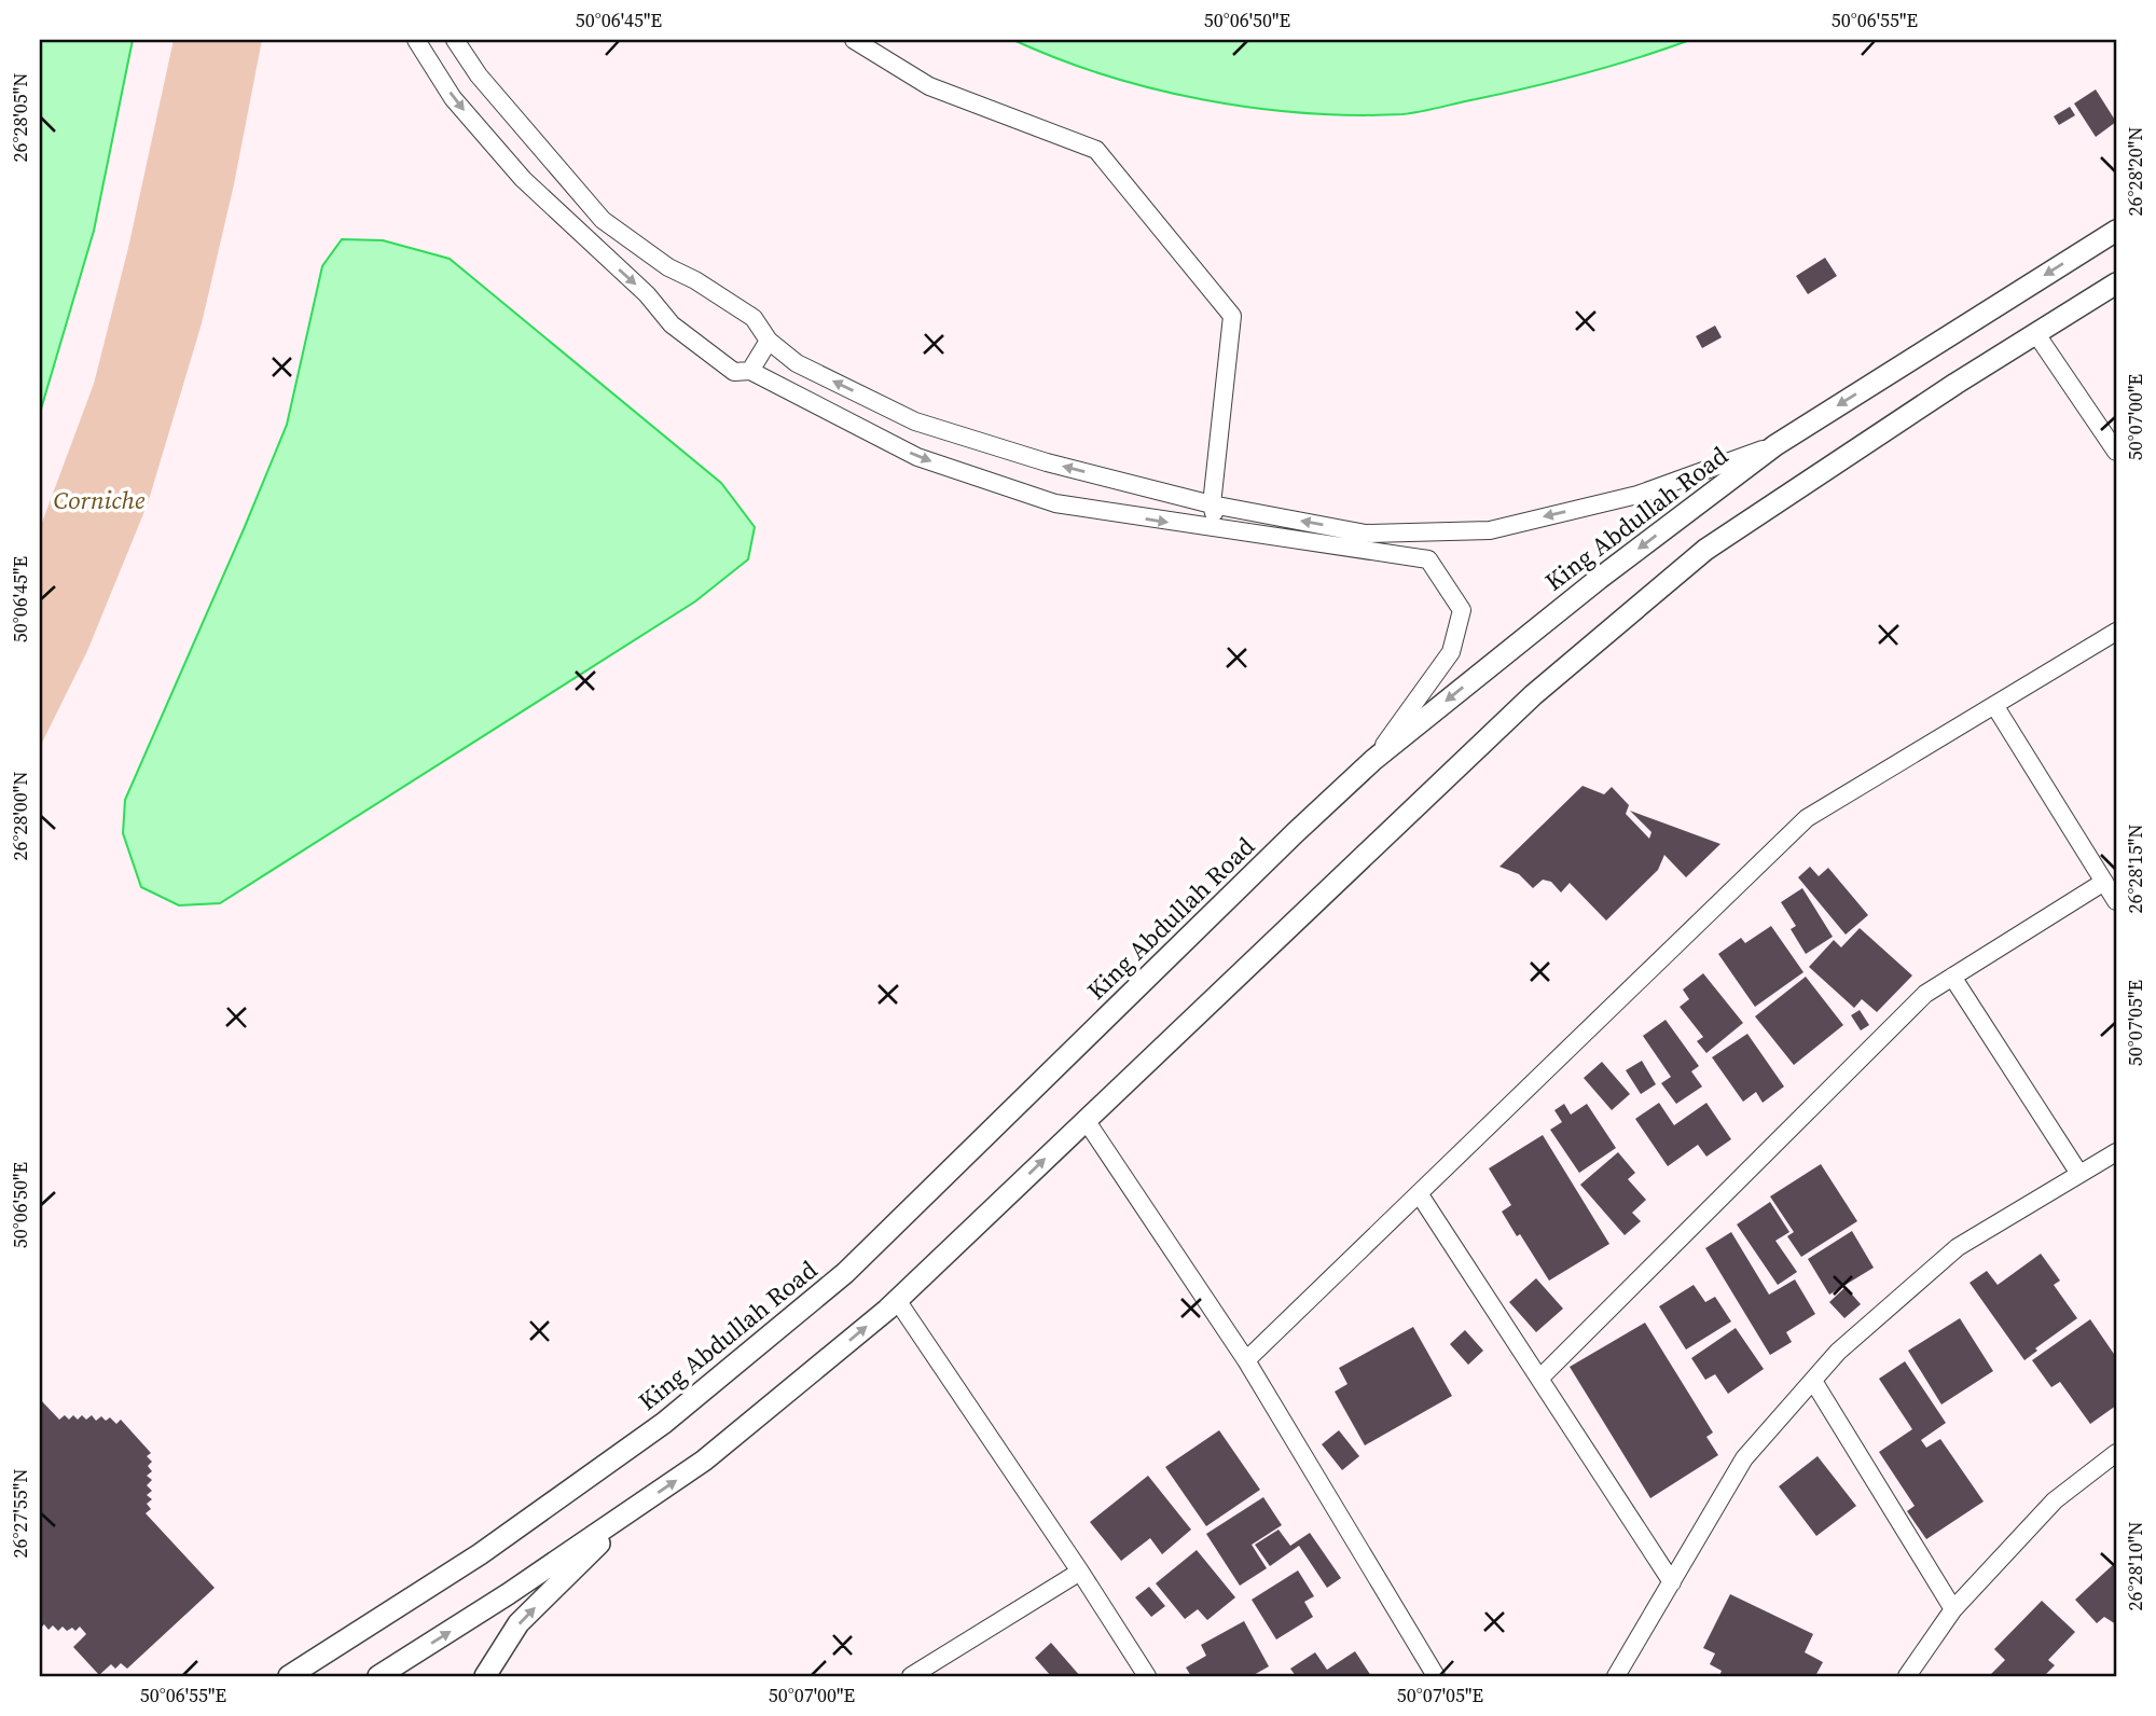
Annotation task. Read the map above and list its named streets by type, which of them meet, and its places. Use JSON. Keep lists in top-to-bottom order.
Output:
{
  "streets": {
    "street": ["King Abdullah Road"]
  },
  "parks": ["Corniche"],
  "coordinates": [
    "50°06'45\"E",
    "50°06'50\"E",
    "50°06'55\"E",
    "26°28'05\"N",
    "26°28'20\"N",
    "50°07'00\"E",
    "26°28'00\"N",
    "26°28'15\"N",
    "50°07'05\"E",
    "26°27'55\"N",
    "26°28'10\"N"
  ]
}
